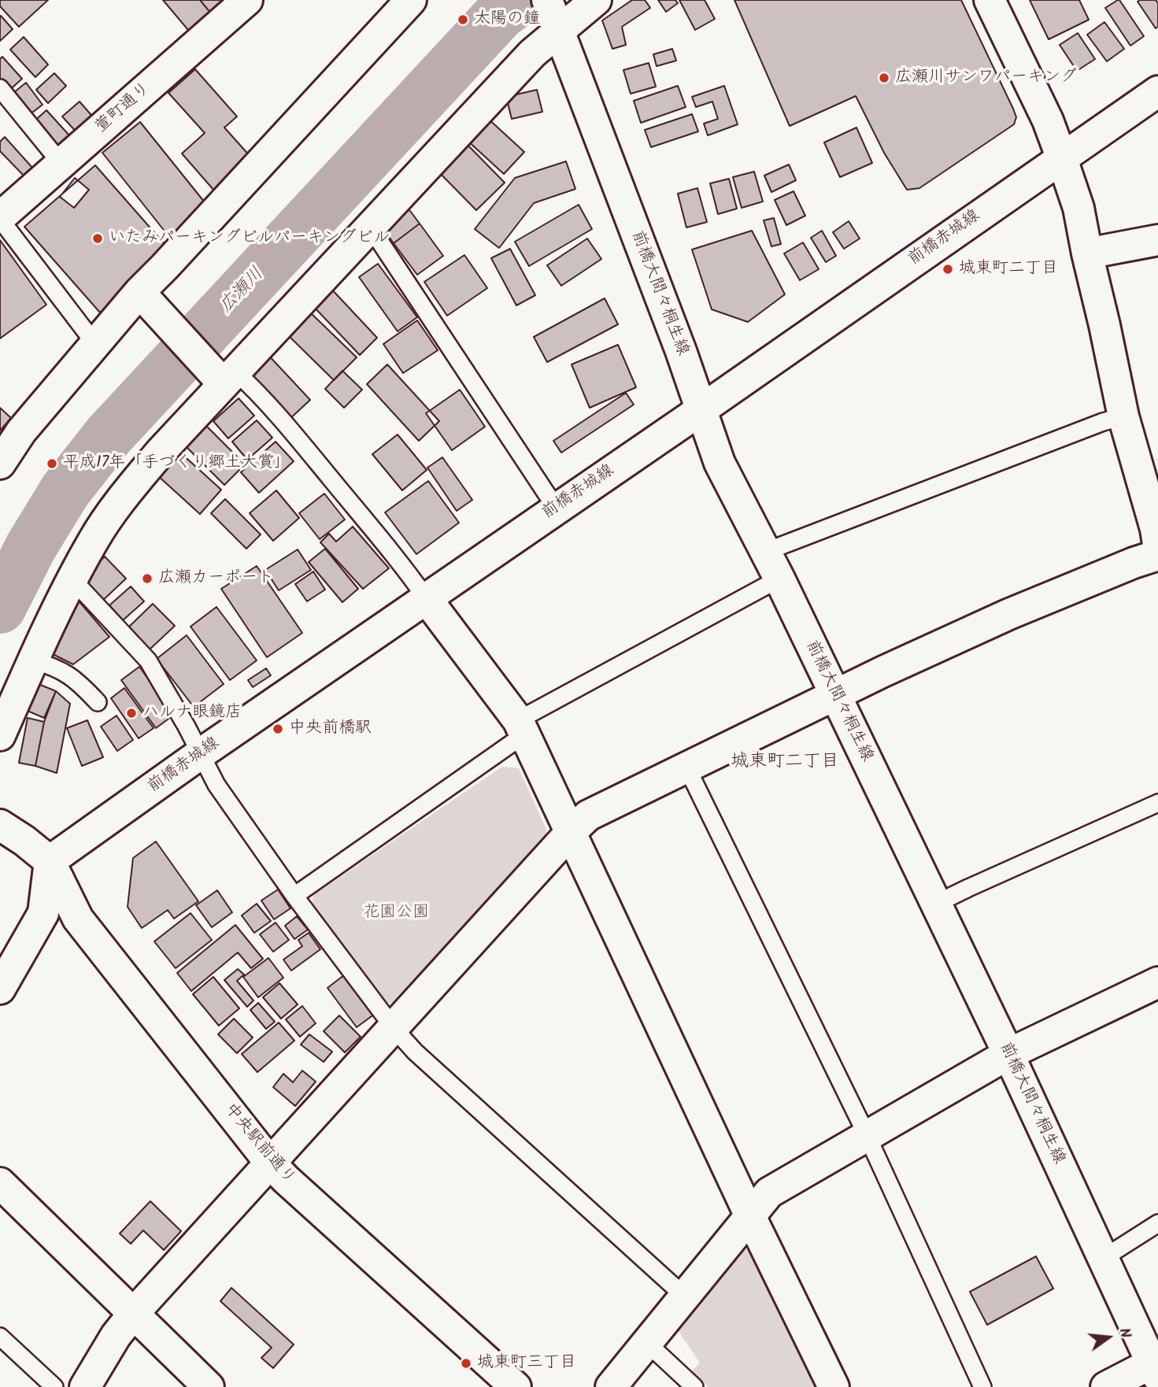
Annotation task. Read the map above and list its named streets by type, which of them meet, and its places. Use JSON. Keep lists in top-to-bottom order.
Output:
{
  "streets": {
    "street": [
      "萱町通り",
      "前橋赤城線",
      "前橋大間々桐生線",
      "中央駅前通り"
    ]
  },
  "crossings": [
    ["前橋赤城線", "前橋大間々桐生線"],
    ["前橋赤城線", "中央駅前通り"]
  ],
  "districts": ["城東町二丁目"],
  "water": ["広瀬川"],
  "parks": ["花園公園"],
  "places": [
    "太陽の鐘",
    "広瀬川サンワパーキング",
    "いたみパーキングビルパーキングビル",
    "城東町二丁目",
    "平成17年「手づくり郷土大賞」",
    "広瀬カーポート",
    "ハルナ眼鏡店",
    "中央前橋駅",
    "城東町三丁目"
  ],
  "north": "right"
}
